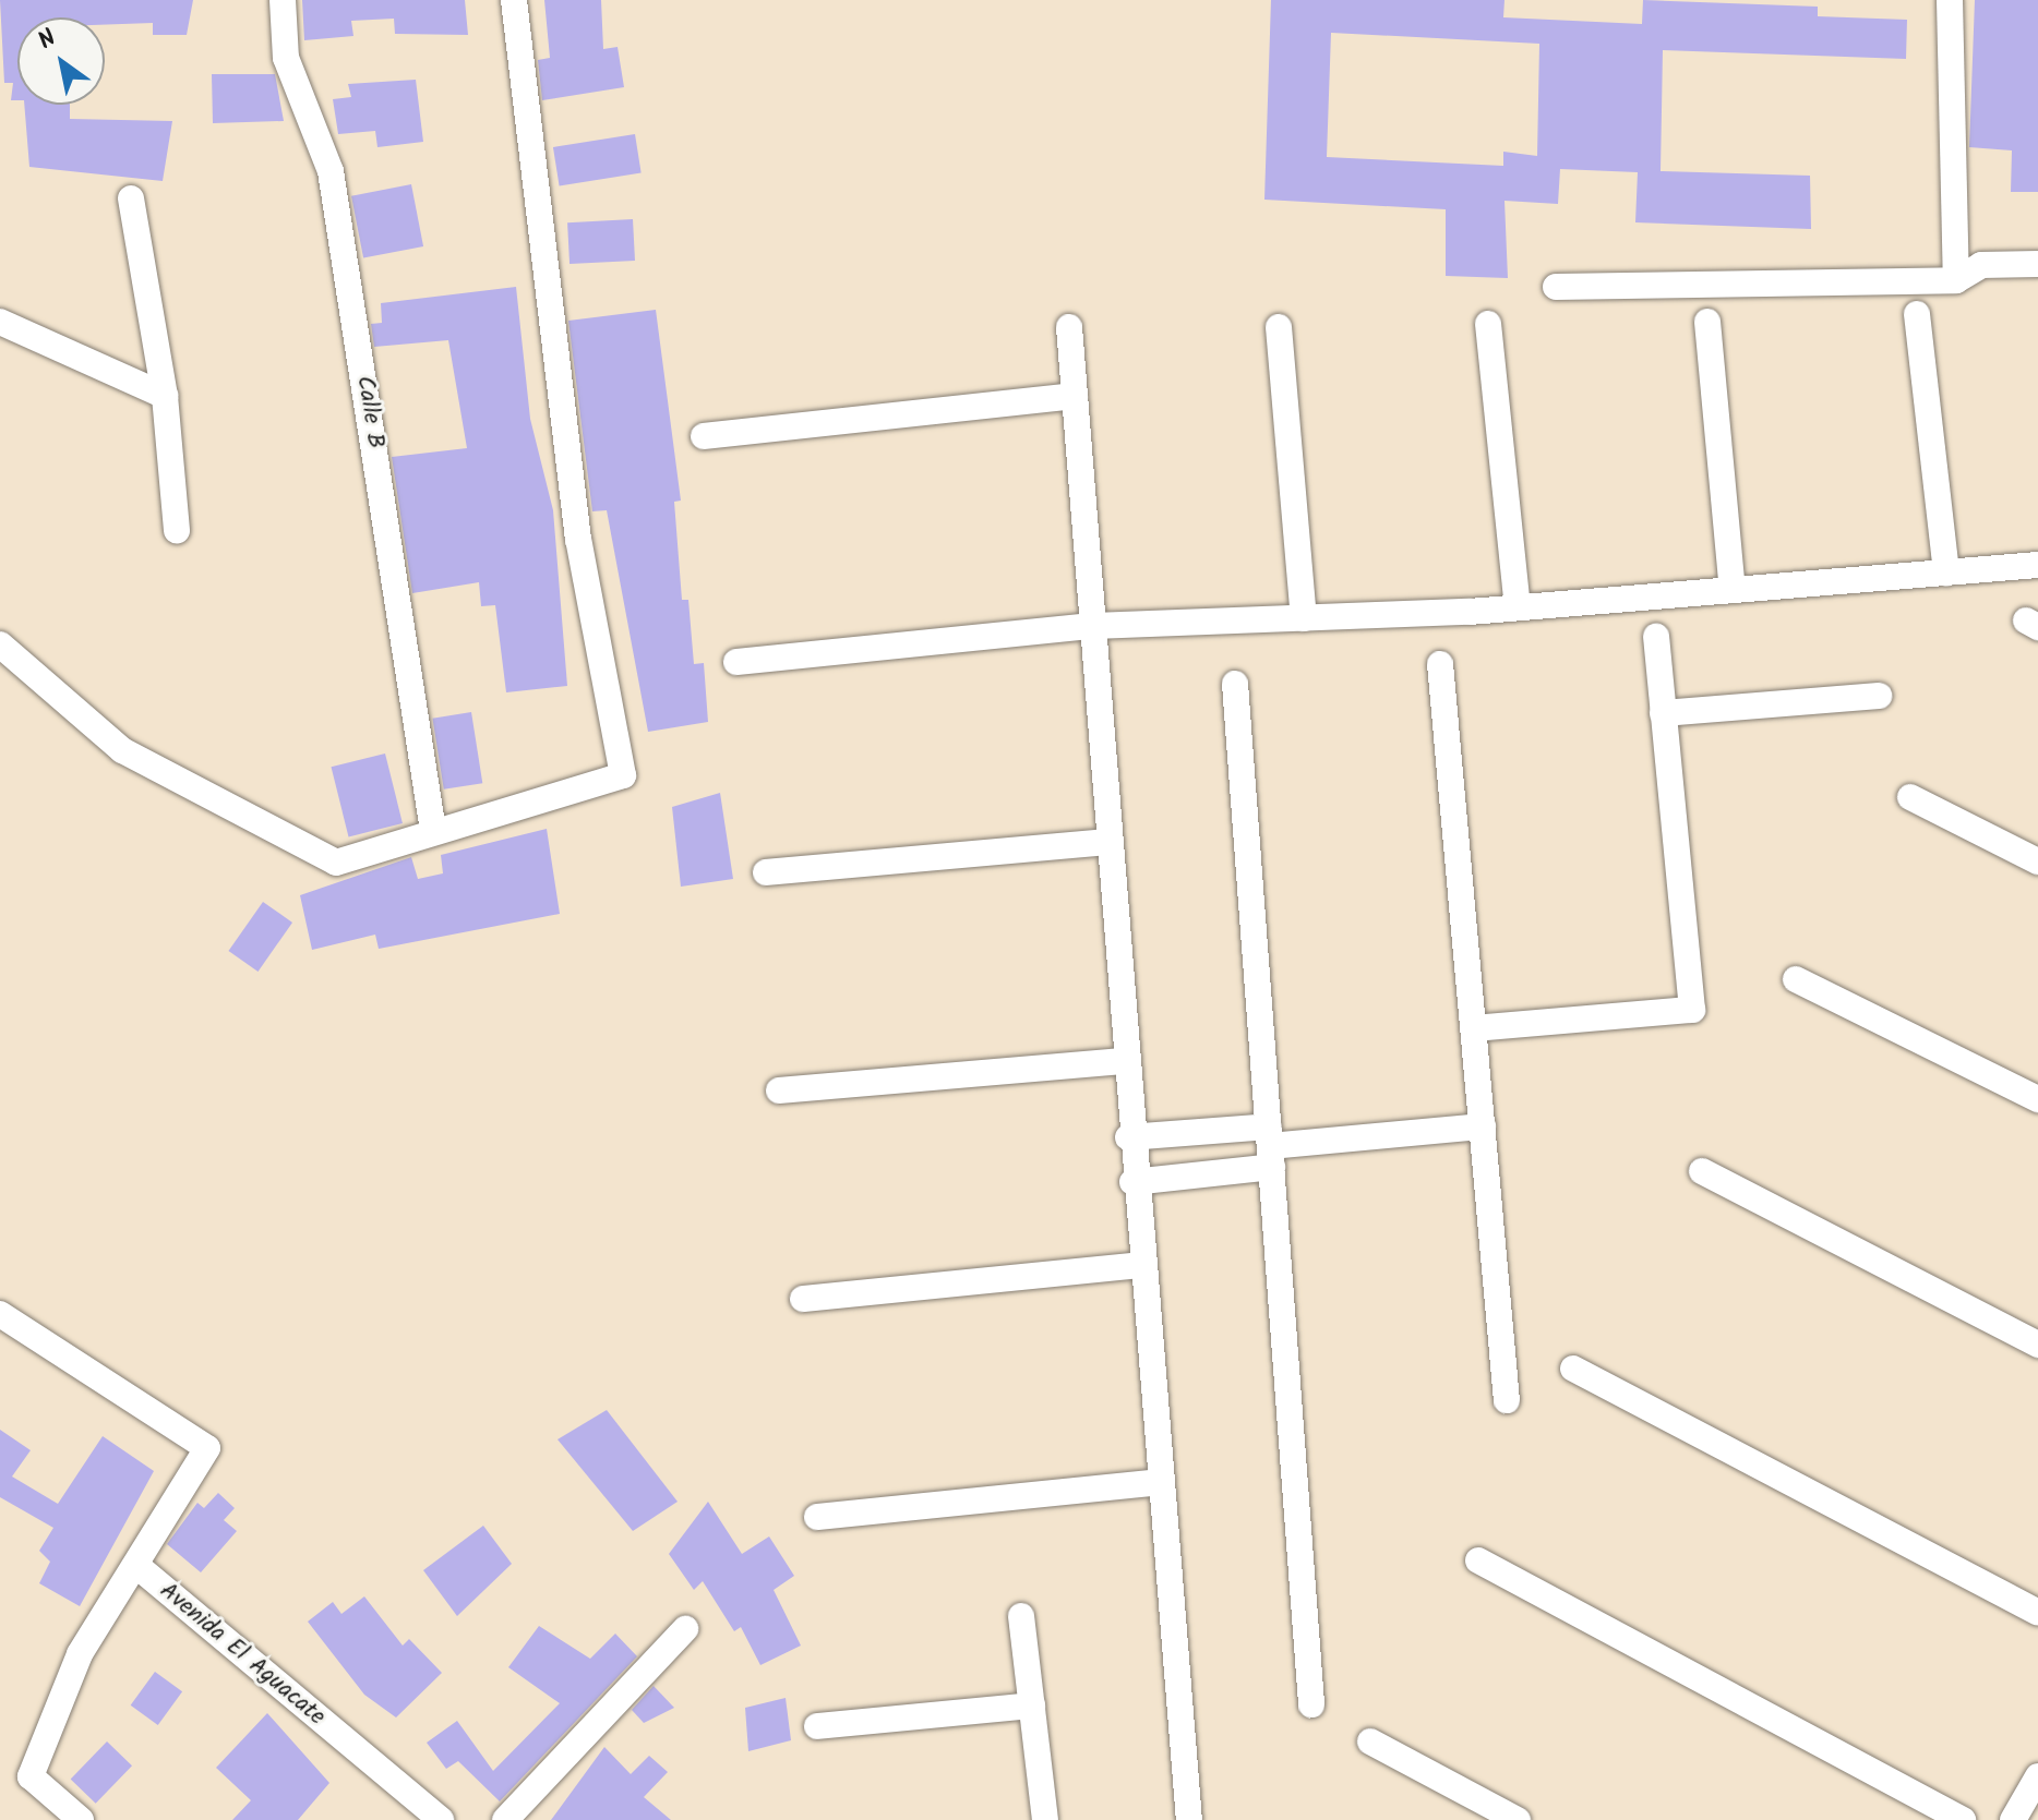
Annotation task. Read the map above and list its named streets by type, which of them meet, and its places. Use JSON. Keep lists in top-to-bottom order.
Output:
{
  "streets": {
    "street": ["Calle B", "Avenida El Aguacate"]
  },
  "north": "top left"
}
